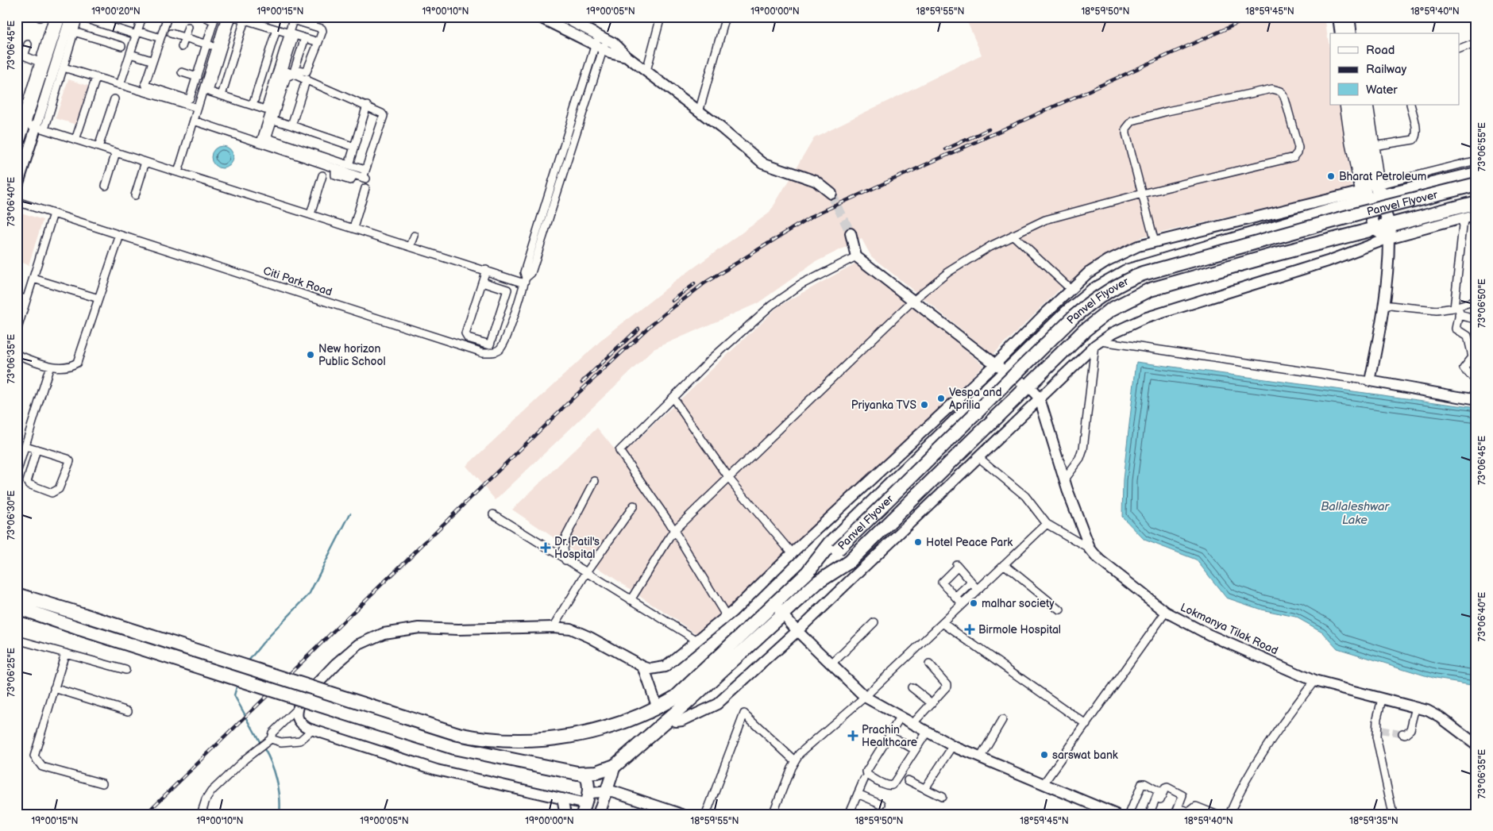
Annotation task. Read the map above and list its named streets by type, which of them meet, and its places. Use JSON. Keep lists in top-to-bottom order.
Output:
{
  "streets": {
    "highway": ["Panvel Flyover"],
    "street": ["Citi Park Road", "Lokmanya Tilak Road"]
  },
  "water": ["Ballaleshwar Lake"],
  "places": {
    "other": [
      "Bharat Petroleum",
      "New horizon Public School",
      "Vespa and Aprilia",
      "Priyanka TVS",
      "Hotel Peace Park",
      "malhar society",
      "sarswat bank"
    ],
    "health": ["Dr. Patil's Hospital", "Birmole Hospital", "Prachin Healthcare"]
  },
  "legend": ["Road", "Railway", "Water"],
  "coordinates": [
    "19°00'20\"N",
    "19°00'15\"N",
    "19°00'10\"N",
    "19°00'05\"N",
    "19°00'00\"N",
    "18°59'55\"N",
    "18°59'50\"N",
    "18°59'45\"N",
    "18°59'40\"N",
    "73°06'45\"E",
    "73°06'55\"E",
    "73°06'40\"E",
    "73°06'50\"E",
    "73°06'35\"E",
    "73°06'30\"E",
    "73°06'25\"E",
    "18°59'35\"N"
  ]
}
